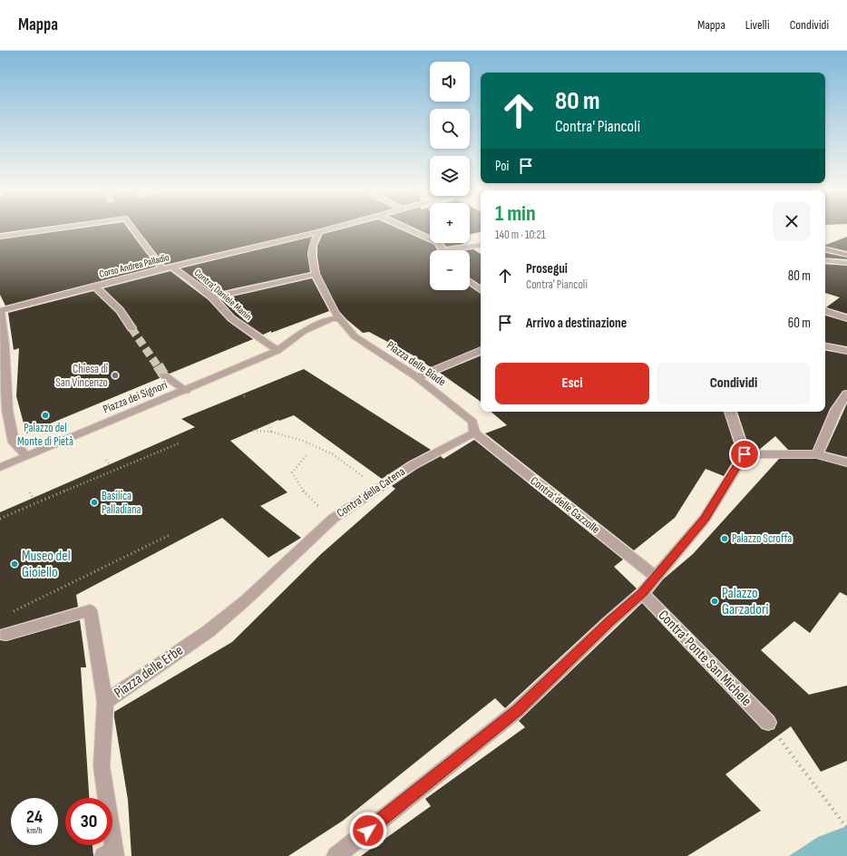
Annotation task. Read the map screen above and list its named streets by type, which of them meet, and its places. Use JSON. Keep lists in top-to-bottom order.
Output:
{
  "streets": {
    "street": [
      "Corso Andrea Palladio",
      "Contra' Daniele Manin",
      "Piazza delle Biade",
      "Piazza dei Signori",
      "Contra' della Catena",
      "Contra' delle Gazzolle",
      "Contra' Ponte San Michele",
      "Piazza delle Erbe"
    ]
  },
  "crossings": [
    ["Corso Andrea Palladio", "Contra' Daniele Manin"],
    ["Corso Andrea Palladio", "Piazza delle Biade"],
    ["Contra' Daniele Manin", "Piazza dei Signori"],
    ["Piazza delle Biade", "Contra' della Catena"],
    ["Piazza delle Biade", "Contra' delle Gazzolle"],
    ["Contra' della Catena", "Contra' delle Gazzolle"],
    ["Contra' della Catena", "Piazza delle Erbe"]
  ],
  "places": [
    "Chiesa di San Vincenzo",
    "Palazzo del Monte di Pietà",
    "Basilica Palladiana",
    "Palazzo Scroffa",
    "Museo del Gioiello",
    "Palazzo Garzadori"
  ],
  "page": {
    "header": "Mappa",
    "nav": ["Mappa", "Livelli", "Condividi"],
    "map_buttons": ["+", "−"],
    "turn": ["80 m", "Contra' Piancoli"],
    "then": "Poi",
    "heading": ["1 min", "140 m · 10:21"],
    "list": [
      {
        "name": "Prosegui",
        "note": "Contra' Piancoli",
        "value": "80 m"
      },
      {
        "name": "Arrivo a destinazione",
        "value": "60 m"
      }
    ],
    "buttons": ["Esci", "Condividi"],
    "speed": "24 km/h",
    "limit": "30"
  }
}
